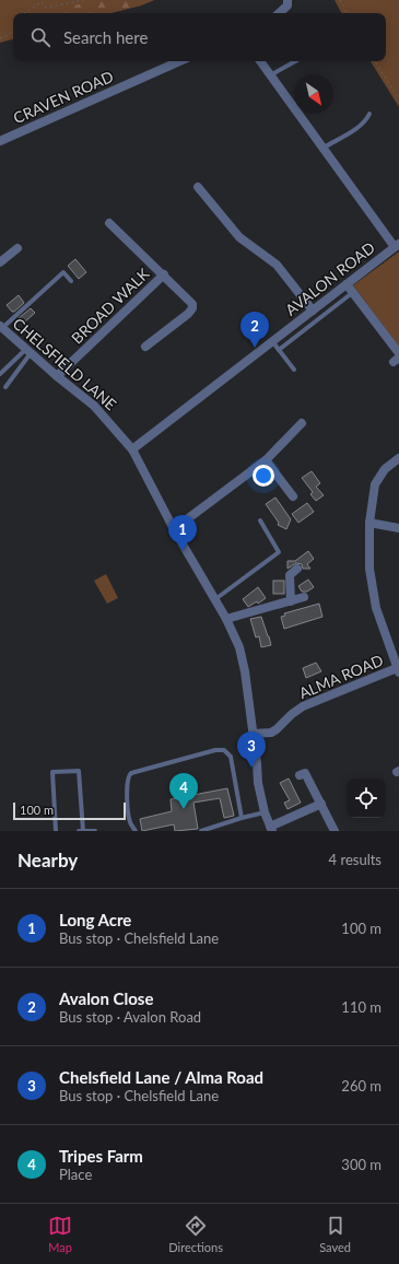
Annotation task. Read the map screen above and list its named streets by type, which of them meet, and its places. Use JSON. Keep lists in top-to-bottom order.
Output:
{
  "streets": {
    "street": [
      "CRAVEN ROAD",
      "AVALON ROAD",
      "BROAD WALK",
      "CHELSFIELD LANE",
      "ALMA ROAD"
    ]
  },
  "crossings": [
    ["AVALON ROAD", "CHELSFIELD LANE"],
    ["BROAD WALK", "CHELSFIELD LANE"],
    ["CHELSFIELD LANE", "ALMA ROAD"]
  ],
  "scale_bar": "100 m",
  "north": "bottom right",
  "page": {
    "search": "Search here",
    "pins": [
      "2",
      "1",
      "3",
      "4"
    ],
    "scale": "100 m",
    "heading": ["Nearby", "4 results"],
    "list": [
      {
        "mark": "1",
        "name": "Long Acre",
        "note": "Bus stop · Chelsfield Lane",
        "value": "100 m"
      },
      {
        "mark": "2",
        "name": "Avalon Close",
        "note": "Bus stop · Avalon Road",
        "value": "110 m"
      },
      {
        "mark": "3",
        "name": "Chelsfield Lane / Alma Road",
        "note": "Bus stop · Chelsfield Lane",
        "value": "260 m"
      },
      {
        "mark": "4",
        "name": "Tripes Farm",
        "note": "Place",
        "value": "300 m"
      }
    ],
    "nav": ["Map", "Directions", "Saved"]
  }
}
